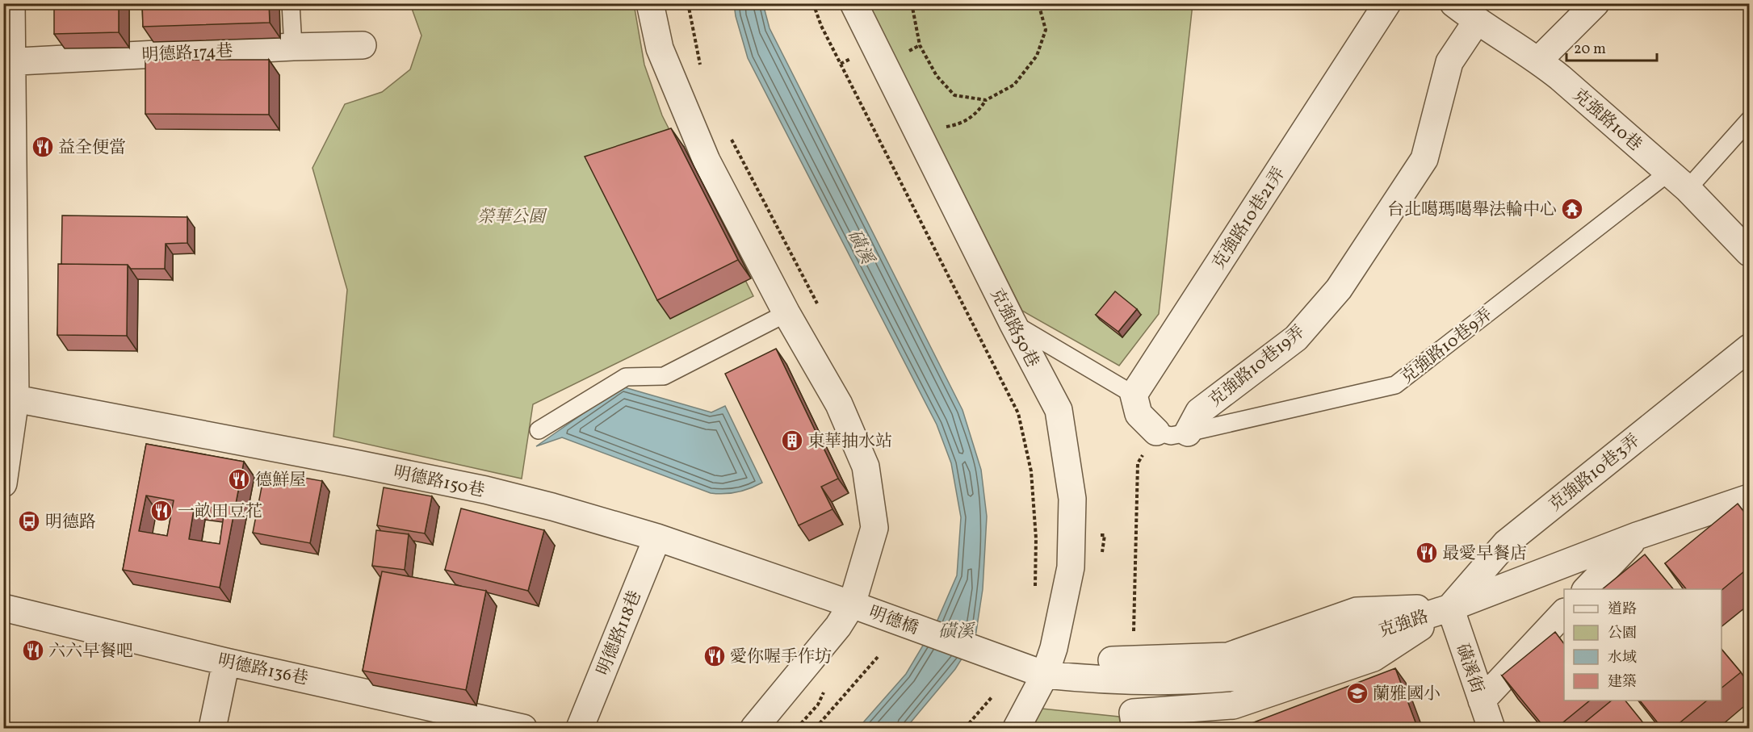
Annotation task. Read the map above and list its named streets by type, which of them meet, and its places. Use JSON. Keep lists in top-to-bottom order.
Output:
{
  "streets": {
    "street": [
      "明德路174巷",
      "克強路10巷",
      "克強路10巷21弄",
      "克強路50巷",
      "克強路10巷19弄",
      "克強路10巷3弄",
      "明德路150巷",
      "明德橋",
      "克強路",
      "明德路118巷",
      "磺溪街",
      "明德路136巷"
    ],
    "lane": ["克強路10巷9弄"]
  },
  "crossings": [
    ["克強路10巷", "克強路10巷9弄"],
    ["克強路10巷", "克強路10巷19弄"],
    ["克強路50巷", "明德橋"],
    ["克強路50巷", "克強路"],
    ["克強路10巷9弄", "克強路10巷19弄"],
    ["克強路10巷3弄", "克強路"],
    ["克強路10巷3弄", "磺溪街"],
    ["明德路150巷", "明德橋"],
    ["明德路150巷", "明德路118巷"],
    ["明德橋", "克強路"],
    ["克強路", "磺溪街"]
  ],
  "water": ["磺溪"],
  "parks": ["榮華公園"],
  "places": {
    "restaurant": [
      "益全便當",
      "德鮮屋",
      "一畝田豆花",
      "最愛早餐店",
      "六六早餐吧",
      "愛你喔手作坊"
    ],
    "temple": ["台北噶瑪噶舉法輪中心"],
    "building": ["東華抽水站"],
    "bus stop": ["明德路"],
    "school or university": ["蘭雅國小"]
  },
  "legend": [
    "道路",
    "公園",
    "水域",
    "建築"
  ],
  "scale_bar": "20 m"
}
